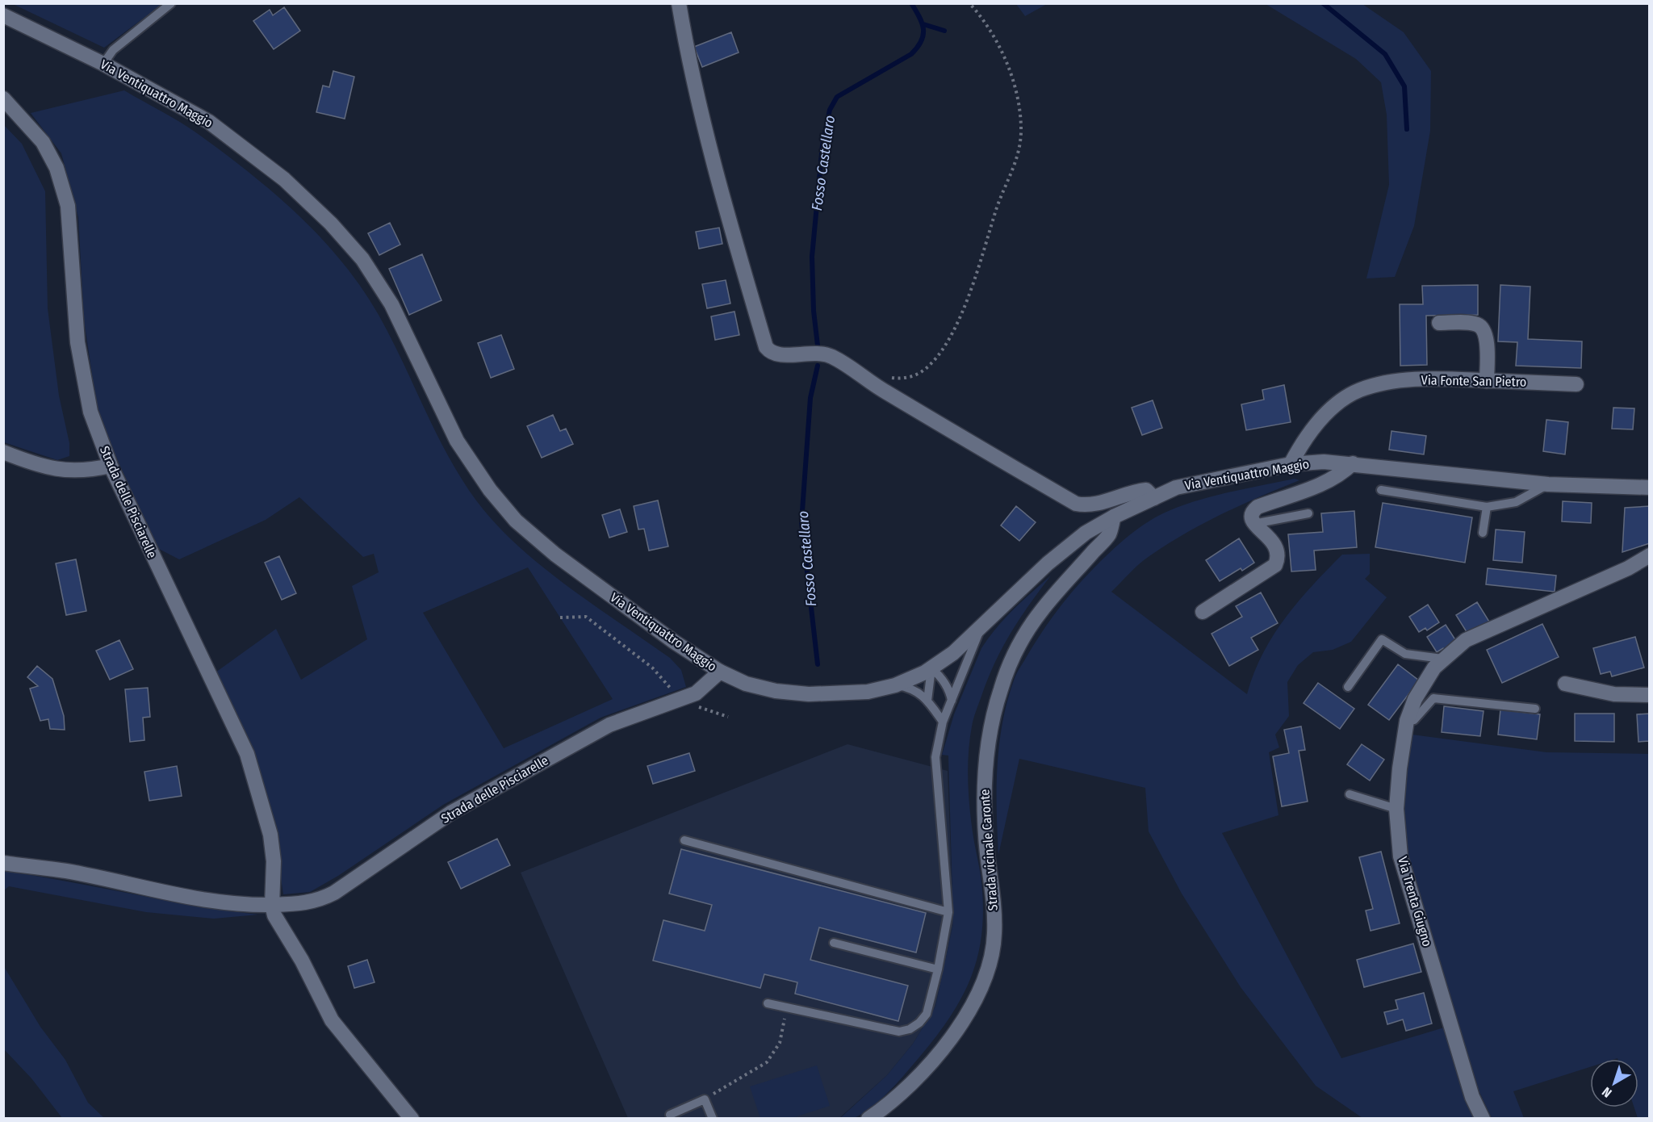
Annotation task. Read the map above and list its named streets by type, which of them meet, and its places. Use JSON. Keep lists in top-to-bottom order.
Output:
{
  "streets": {
    "street": [
      "Via Ventiquattro Maggio",
      "Via Fonte San Pietro",
      "Strada delle Pisciarelle",
      "Strada vicinale Caronte",
      "Via Trenta Giugno"
    ]
  },
  "crossings": [
    ["Via Ventiquattro Maggio", "Via Fonte San Pietro"],
    ["Via Ventiquattro Maggio", "Strada delle Pisciarelle"],
    ["Via Ventiquattro Maggio", "Strada vicinale Caronte"]
  ],
  "water": ["Fosso Castellaro"],
  "north": "bottom left"
}
